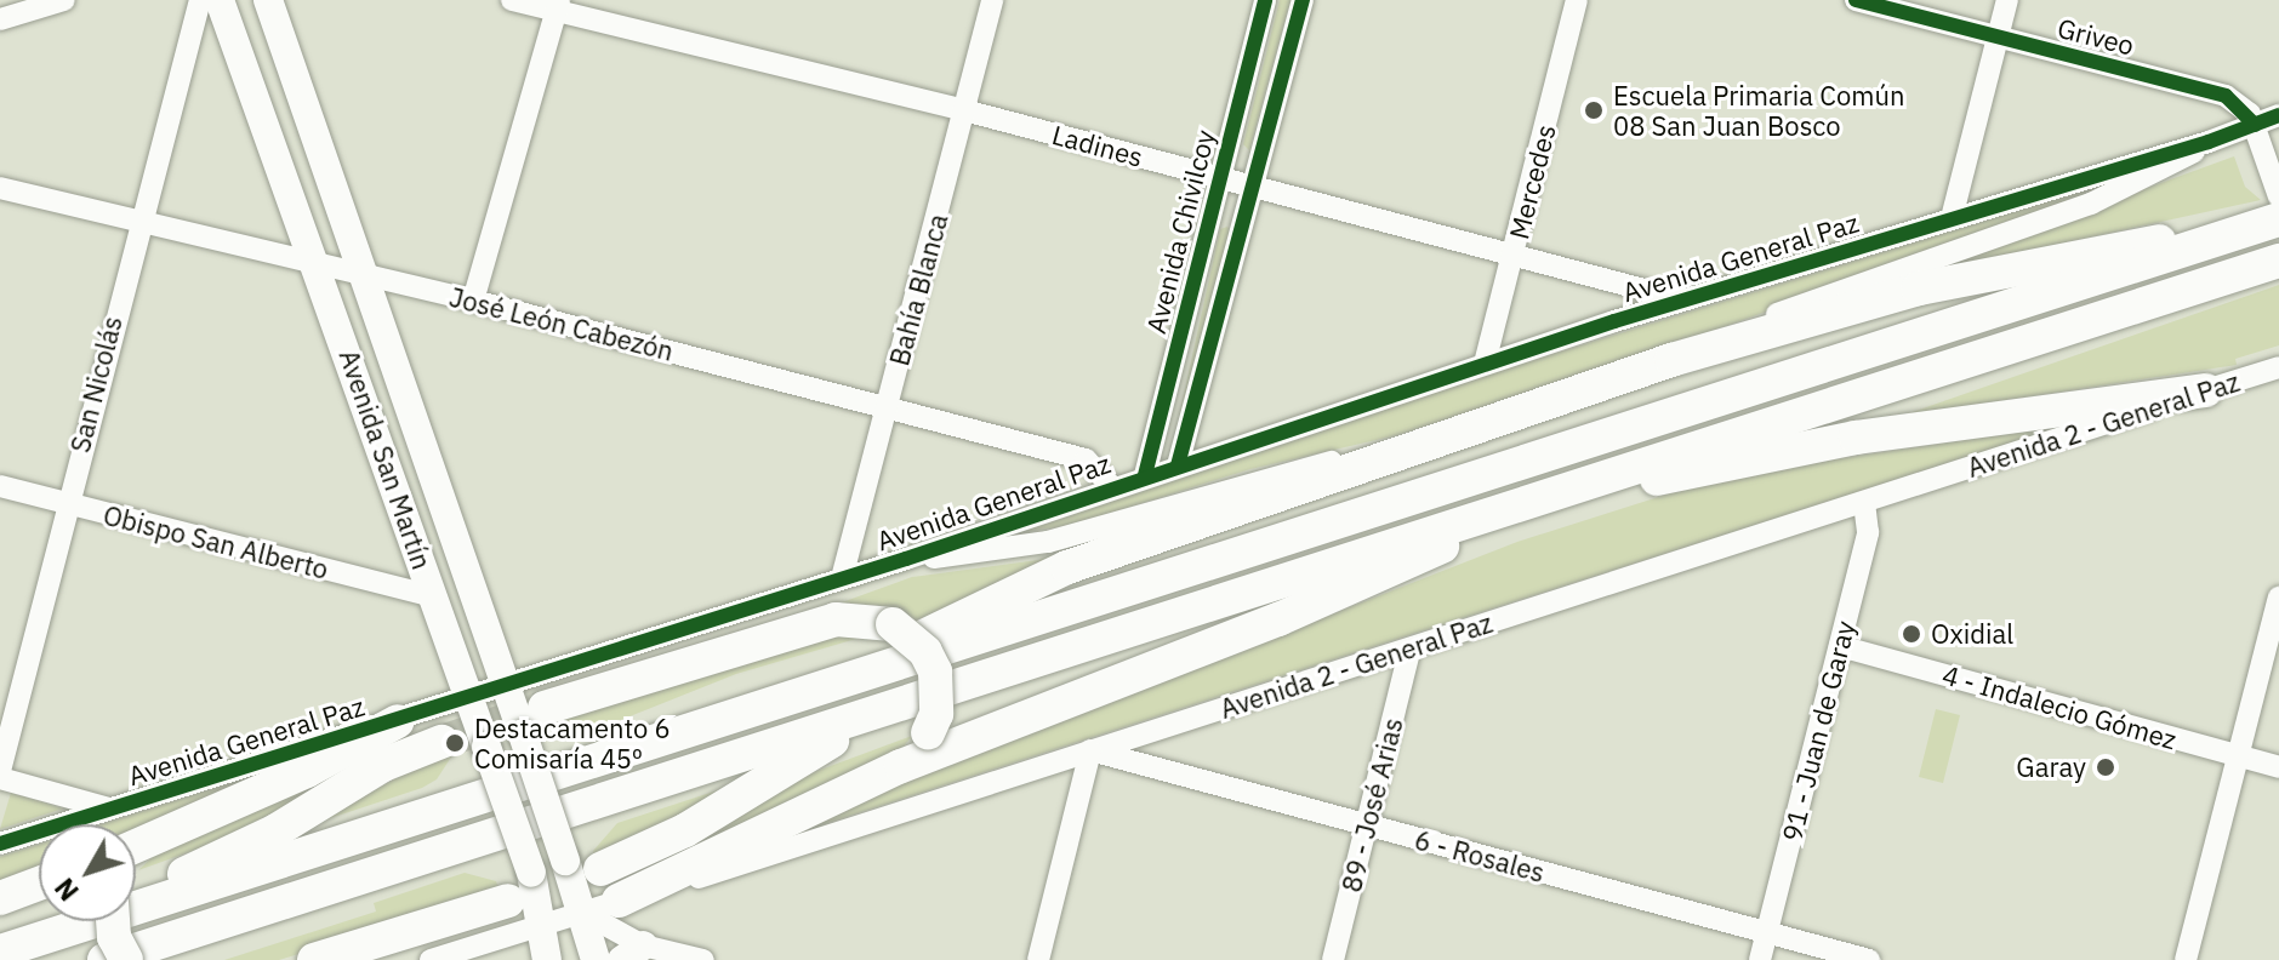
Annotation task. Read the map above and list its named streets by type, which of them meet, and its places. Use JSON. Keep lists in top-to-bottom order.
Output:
{
  "streets": {
    "main road": ["Avenida San Martín"],
    "street": [
      "Griveo",
      "Ladines",
      "Mercedes",
      "Avenida Chivilcoy",
      "Avenida General Paz",
      "Bahía Blanca",
      "José León Cabezón",
      "San Nicolás",
      "Avenida 2 - General Paz",
      "Obispo San Alberto",
      "4 - Indalecio Gómez",
      "91 - Juan de Garay",
      "89 - José Arias",
      "6 - Rosales"
    ]
  },
  "crossings": [
    ["Griveo", "Avenida General Paz"],
    ["Ladines", "Mercedes"],
    ["Ladines", "Avenida Chivilcoy"],
    ["Ladines", "Avenida General Paz"],
    ["Ladines", "Bahía Blanca"],
    ["Mercedes", "Avenida General Paz"],
    ["Avenida Chivilcoy", "Avenida General Paz"],
    ["Avenida General Paz", "Bahía Blanca"],
    ["Avenida General Paz", "José León Cabezón"],
    ["Avenida General Paz", "Avenida San Martín"],
    ["Bahía Blanca", "José León Cabezón"],
    ["José León Cabezón", "San Nicolás"],
    ["José León Cabezón", "Avenida San Martín"],
    ["San Nicolás", "Obispo San Alberto"],
    ["Avenida 2 - General Paz", "Avenida San Martín"],
    ["Avenida 2 - General Paz", "91 - Juan de Garay"],
    ["Avenida 2 - General Paz", "89 - José Arias"],
    ["Avenida 2 - General Paz", "6 - Rosales"],
    ["Avenida San Martín", "Obispo San Alberto"],
    ["4 - Indalecio Gómez", "91 - Juan de Garay"],
    ["91 - Juan de Garay", "6 - Rosales"],
    ["89 - José Arias", "6 - Rosales"]
  ],
  "places": [
    "Escuela Primaria Común 08 San Juan Bosco",
    "Oxidial",
    "Destacamento 6 Comisaría 45º",
    "Garay"
  ],
  "north": "bottom left"
}
